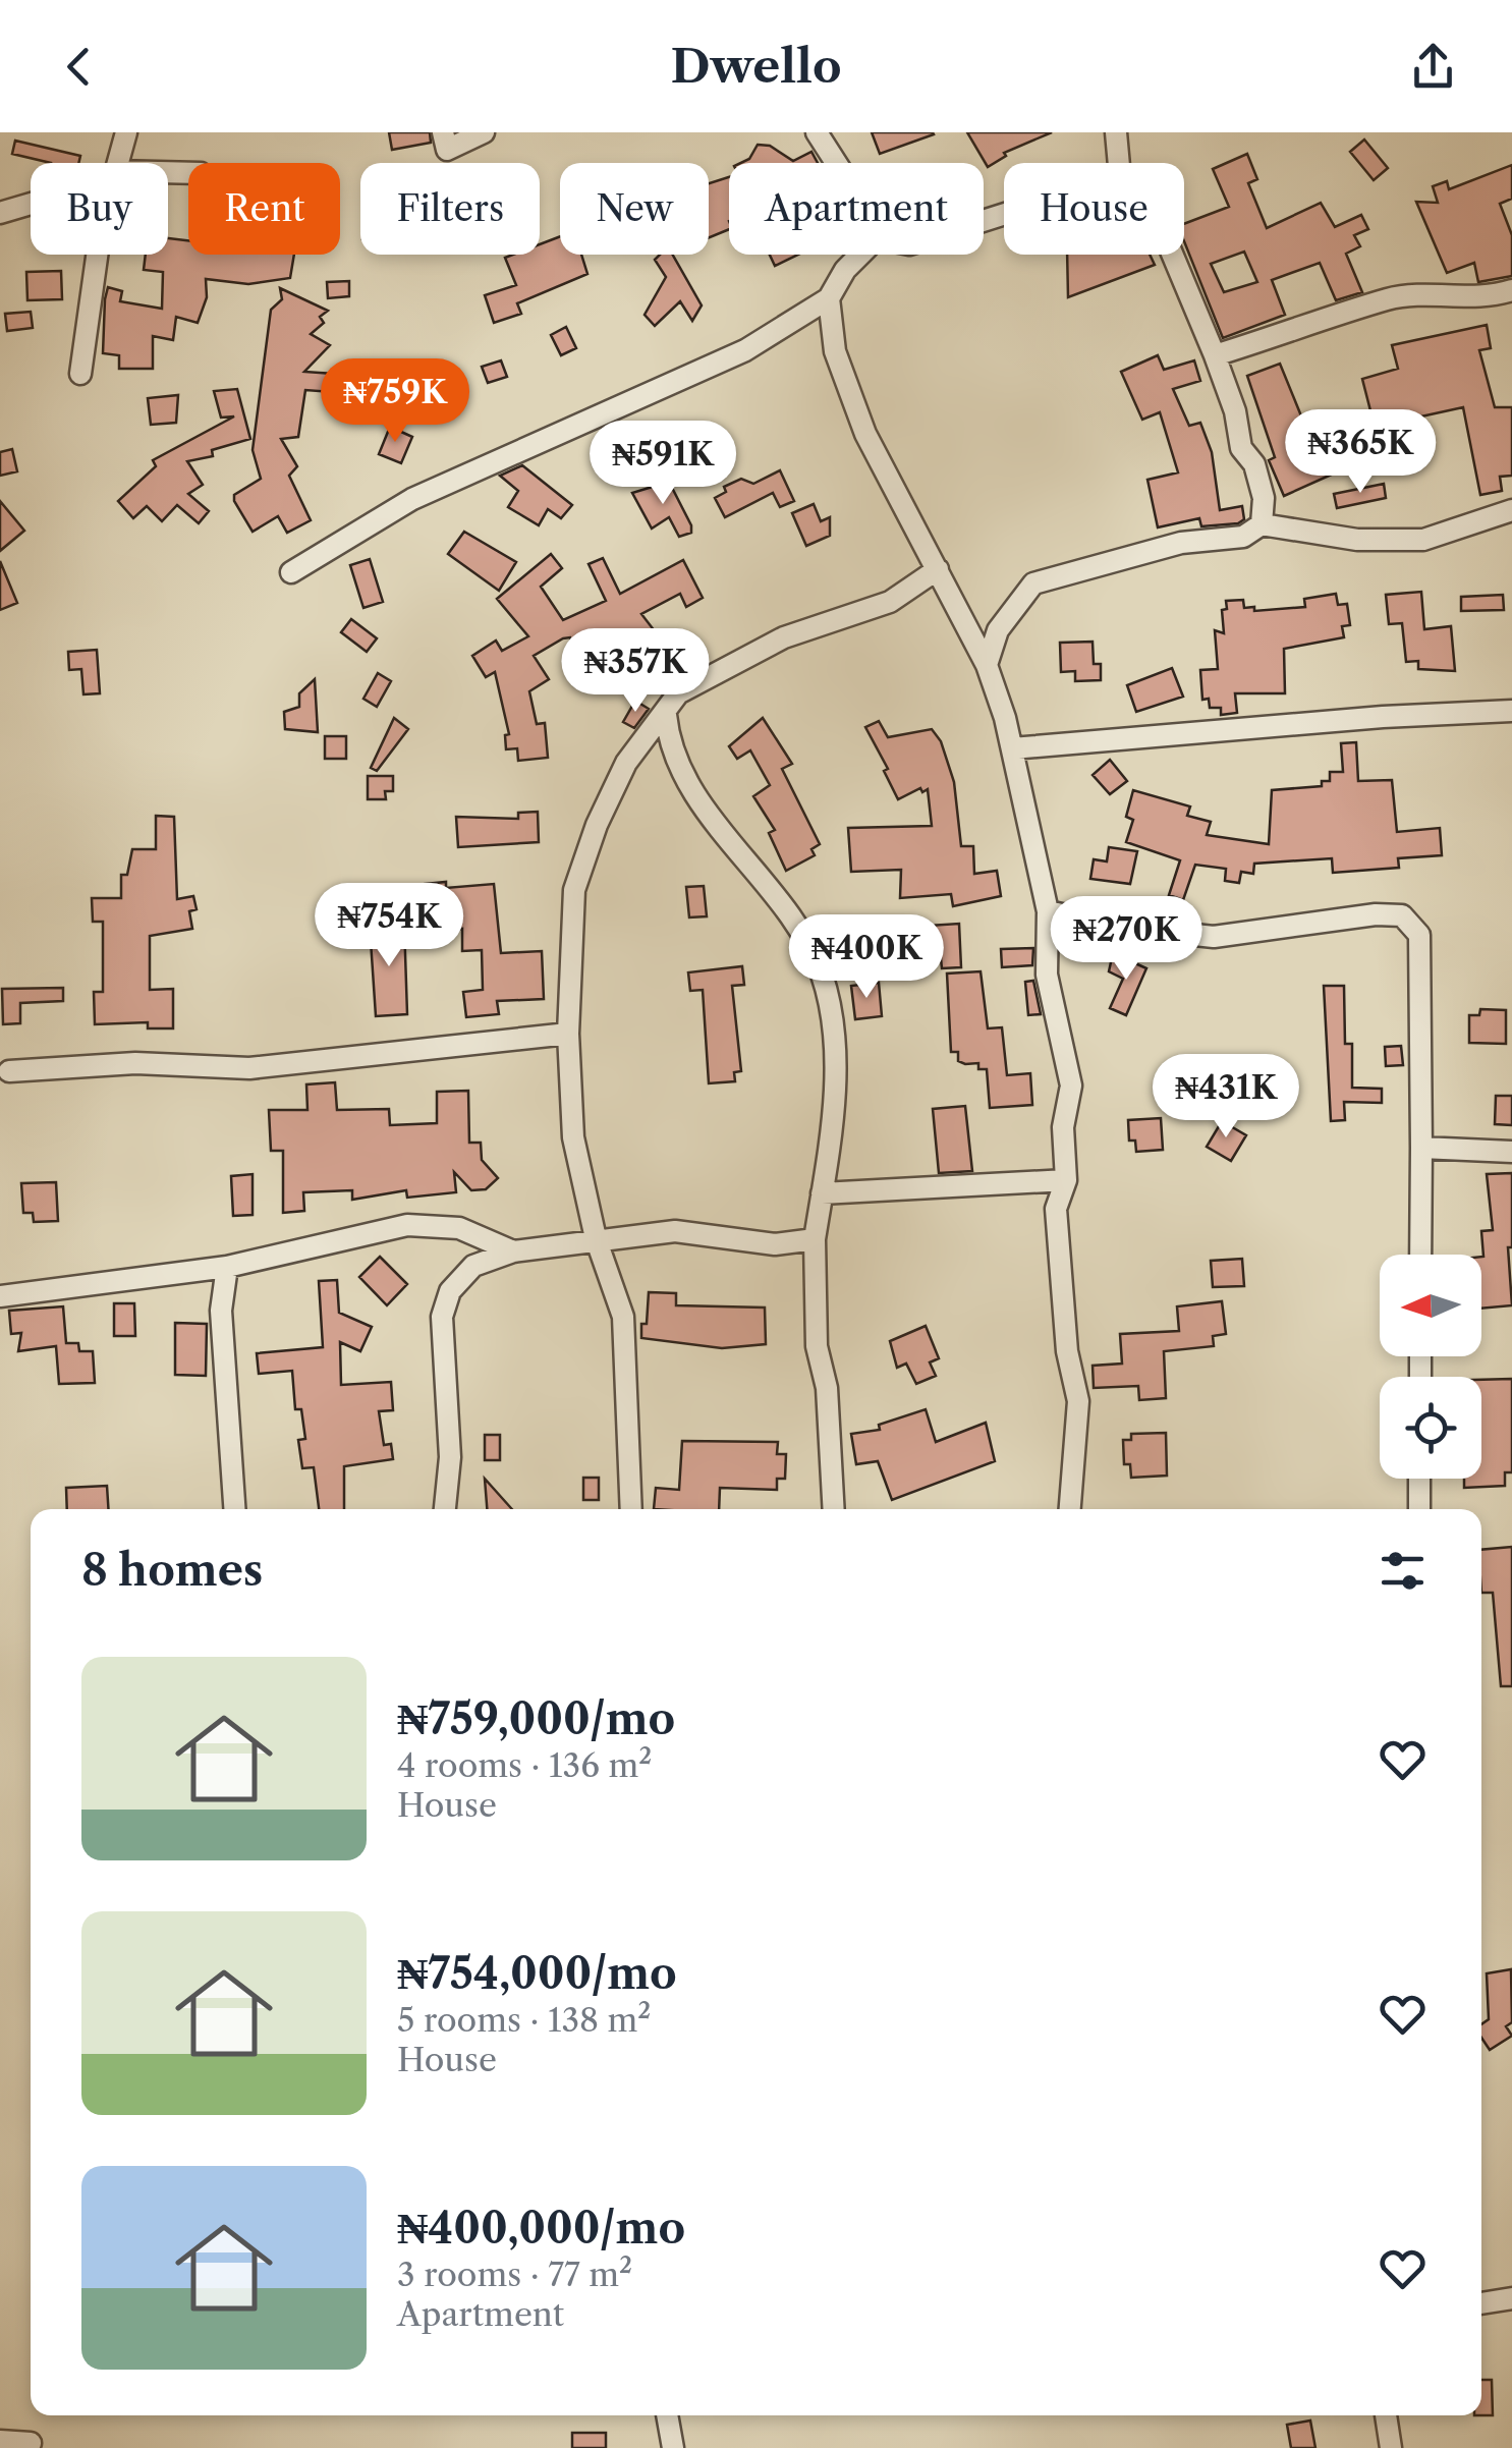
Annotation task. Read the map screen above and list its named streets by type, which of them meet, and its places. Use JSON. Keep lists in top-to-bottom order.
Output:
{
  "north": "left",
  "page": {
    "header": "Dwello",
    "chip": [
      "Buy",
      "Rent",
      "Filters",
      "New",
      "Apartment",
      "House"
    ],
    "price": [
      "₦759K",
      "₦365K",
      "₦591K",
      "₦357K",
      "₦754K",
      "₦270K",
      "₦400K",
      "₦431K"
    ],
    "heading": "8 homes",
    "list": [
      {
        "name": "₦759,000/mo",
        "note": "4 rooms · 136 m² · House"
      },
      {
        "name": "₦754,000/mo",
        "note": "5 rooms · 138 m² · House"
      },
      {
        "name": "₦400,000/mo",
        "note": "3 rooms · 77 m² · Apartment"
      }
    ]
  }
}
